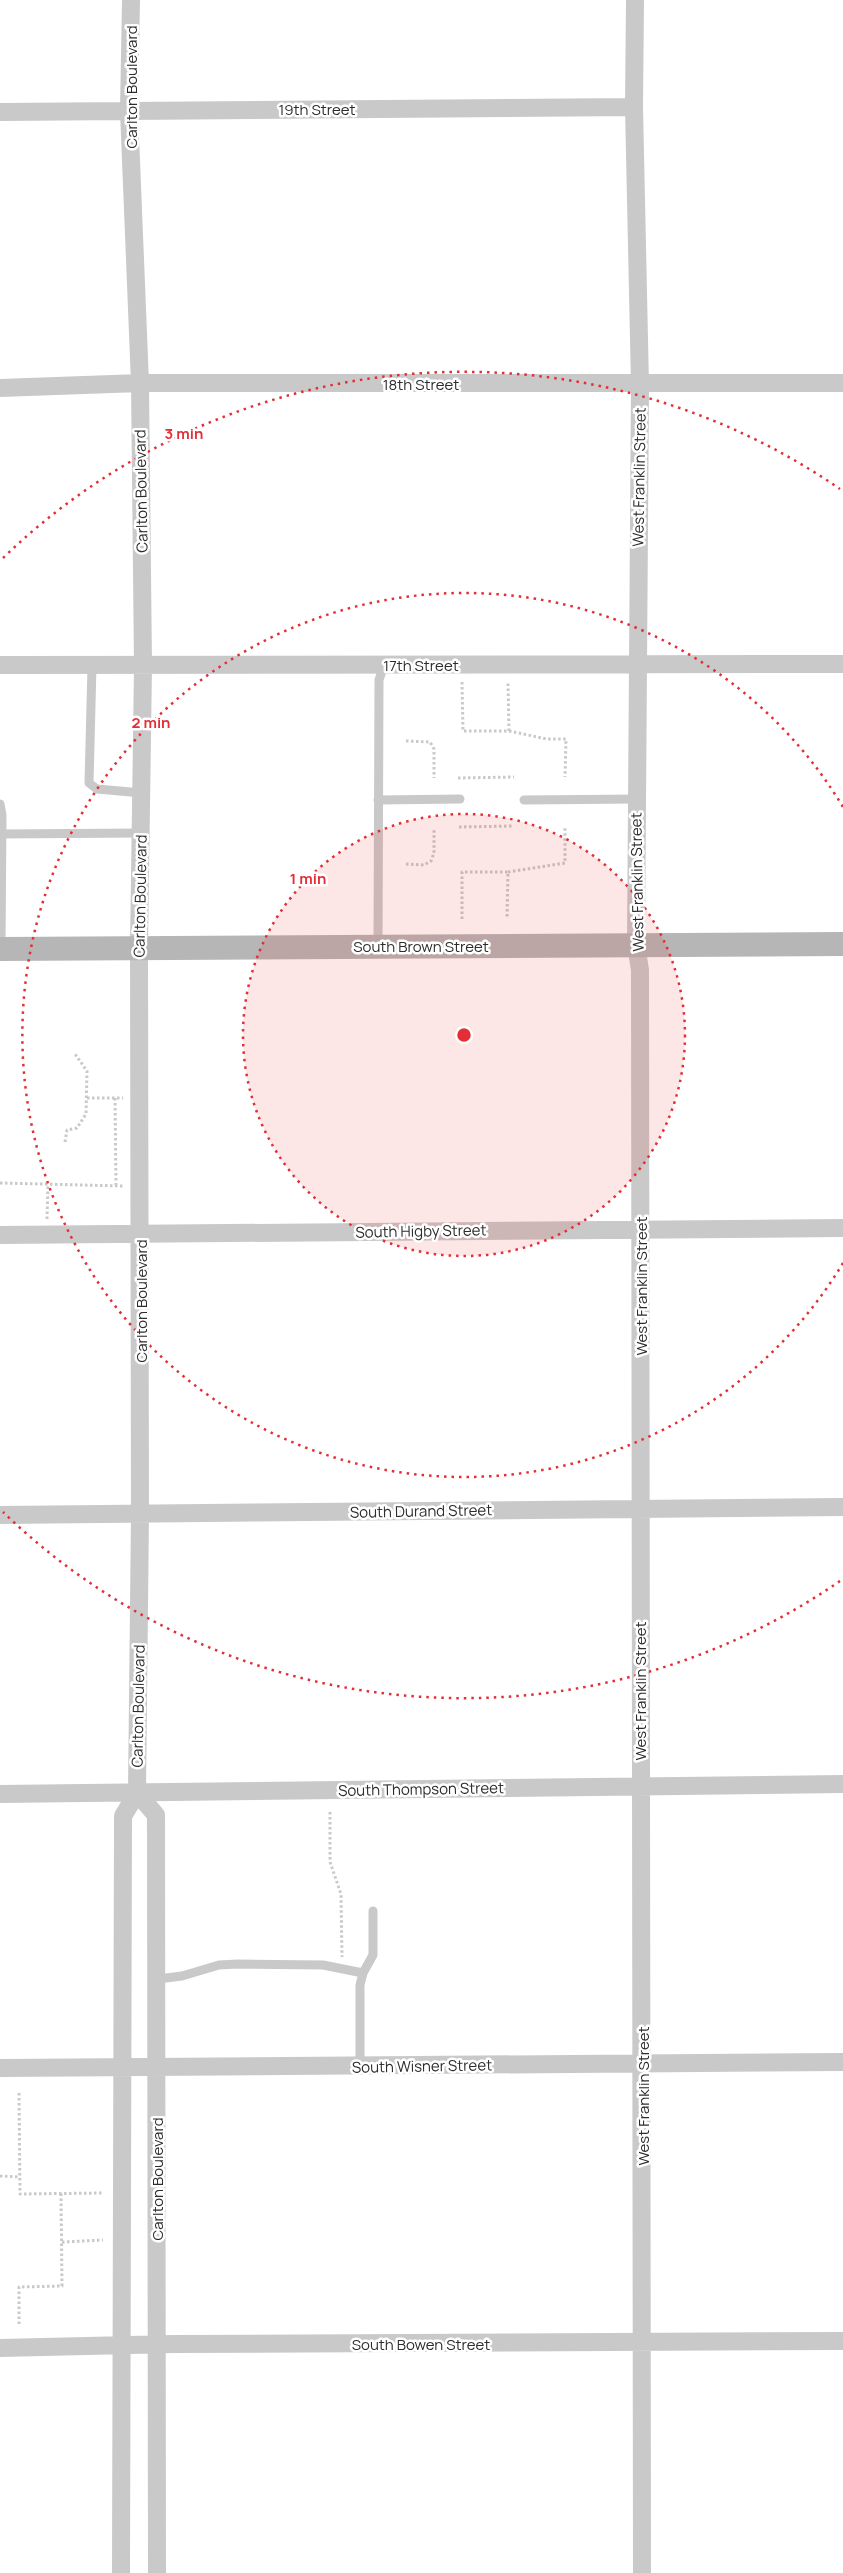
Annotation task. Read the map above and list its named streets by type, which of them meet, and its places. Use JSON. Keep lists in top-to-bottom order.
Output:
{
  "streets": {
    "main road": ["South Brown Street"],
    "street": [
      "Carlton Boulevard",
      "19th Street",
      "18th Street",
      "West Franklin Street",
      "17th Street",
      "South Higby Street",
      "South Durand Street",
      "South Thompson Street",
      "South Wisner Street",
      "South Bowen Street"
    ]
  },
  "crossings": [
    ["Carlton Boulevard", "19th Street"],
    ["Carlton Boulevard", "18th Street"],
    ["Carlton Boulevard", "17th Street"],
    ["Carlton Boulevard", "South Brown Street"],
    ["Carlton Boulevard", "South Higby Street"],
    ["Carlton Boulevard", "South Durand Street"],
    ["Carlton Boulevard", "South Thompson Street"],
    ["Carlton Boulevard", "South Wisner Street"],
    ["Carlton Boulevard", "South Bowen Street"],
    ["19th Street", "West Franklin Street"],
    ["18th Street", "West Franklin Street"],
    ["West Franklin Street", "17th Street"],
    ["West Franklin Street", "South Brown Street"],
    ["West Franklin Street", "South Higby Street"],
    ["West Franklin Street", "South Durand Street"],
    ["West Franklin Street", "South Thompson Street"],
    ["West Franklin Street", "South Wisner Street"],
    ["West Franklin Street", "South Bowen Street"]
  ],
  "rings": ["3 min", "2 min", "1 min"]
}
